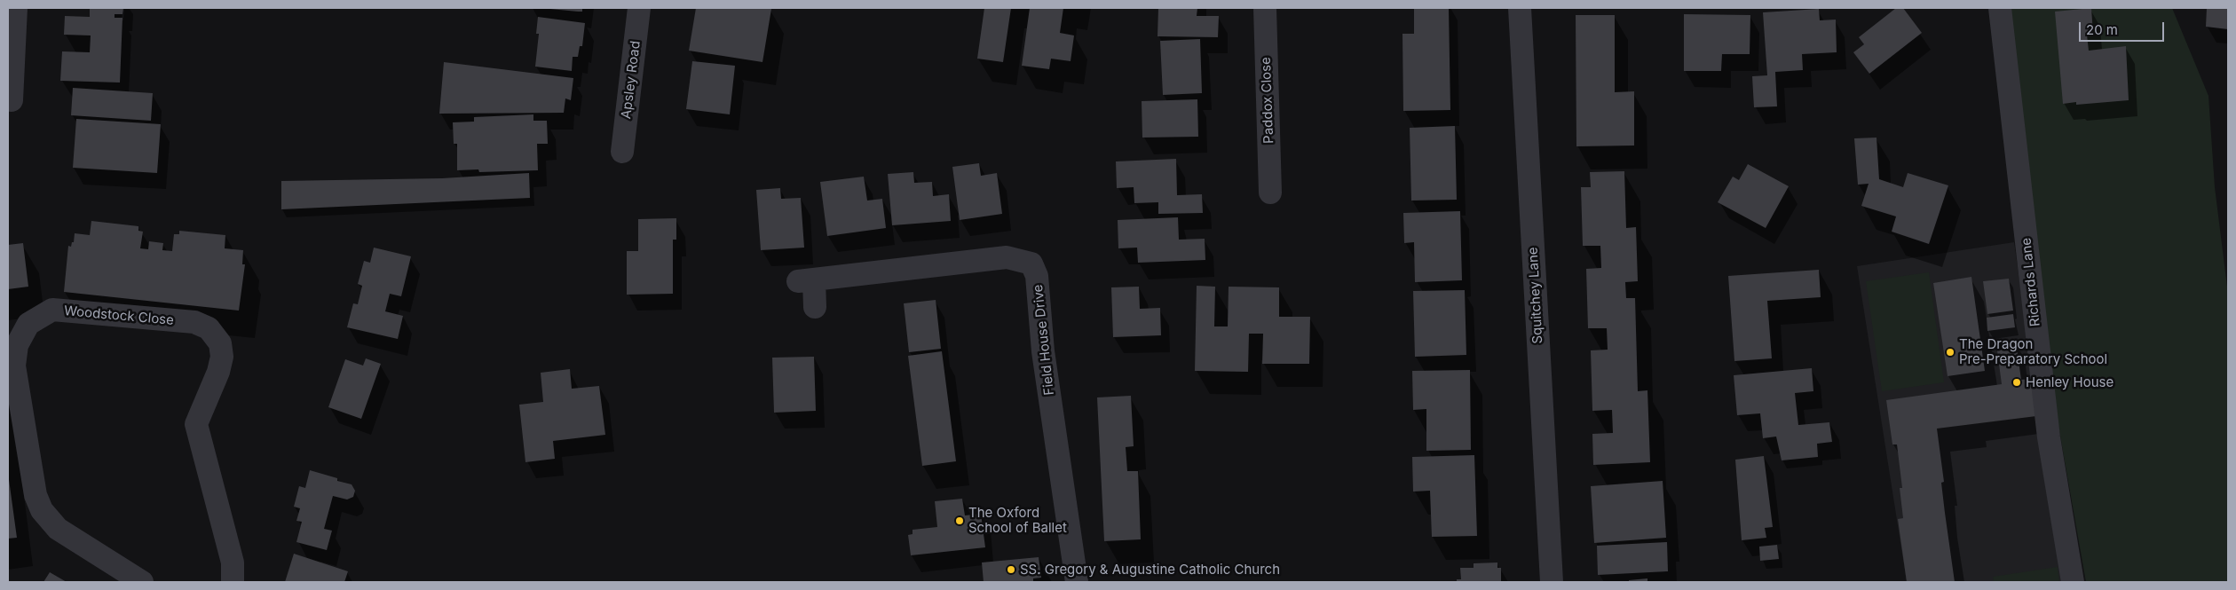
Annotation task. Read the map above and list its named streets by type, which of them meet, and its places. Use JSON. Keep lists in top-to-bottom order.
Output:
{
  "streets": {
    "street": [
      "Apsley Road",
      "Paddox Close",
      "Richards Lane",
      "Squitchey Lane",
      "Woodstock Close",
      "Field House Drive"
    ]
  },
  "places": [
    "The Dragon Pre-Preparatory School",
    "Henley House",
    "The Oxford School of Ballet",
    "SS. Gregory & Augustine Catholic Church"
  ],
  "scale_bar": "20 m"
}
